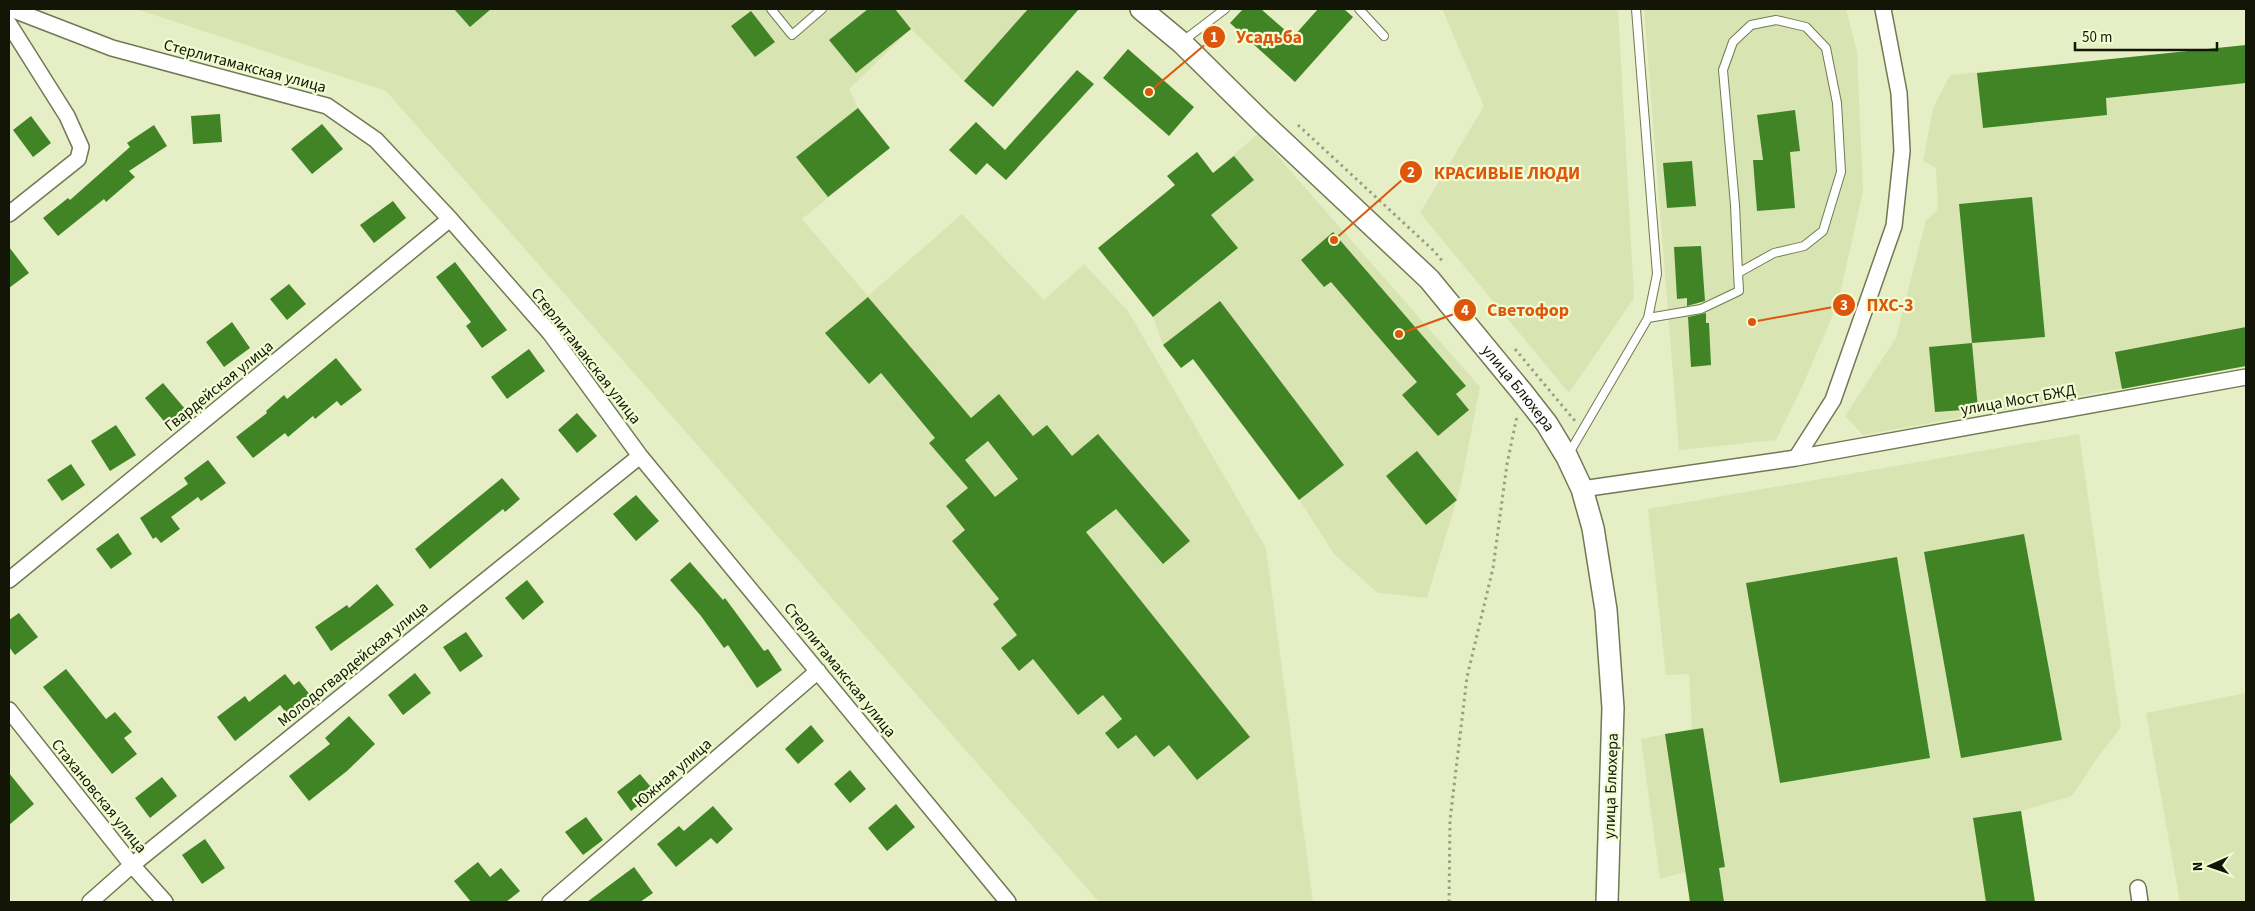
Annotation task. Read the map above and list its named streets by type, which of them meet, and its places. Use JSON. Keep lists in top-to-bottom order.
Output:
{
  "streets": {
    "main road": ["улица Блюхера"],
    "street": [
      "Стерлитамакская улица",
      "Гвардейская улица",
      "улица Мост БЖД",
      "Молодогвардейская улица",
      "Южная улица",
      "Стахановская улица"
    ]
  },
  "crossings": [
    ["Стерлитамакская улица", "Гвардейская улица"],
    ["Стерлитамакская улица", "Молодогвардейская улица"],
    ["Стерлитамакская улица", "Южная улица"],
    ["улица Блюхера", "улица Мост БЖД"],
    ["Молодогвардейская улица", "Стахановская улица"]
  ],
  "places": [
    "Усадьба",
    "КРАСИВЫЕ ЛЮДИ",
    "ПХС-3",
    "Светофор"
  ],
  "scale_bar": "50 m",
  "north": "left"
}
